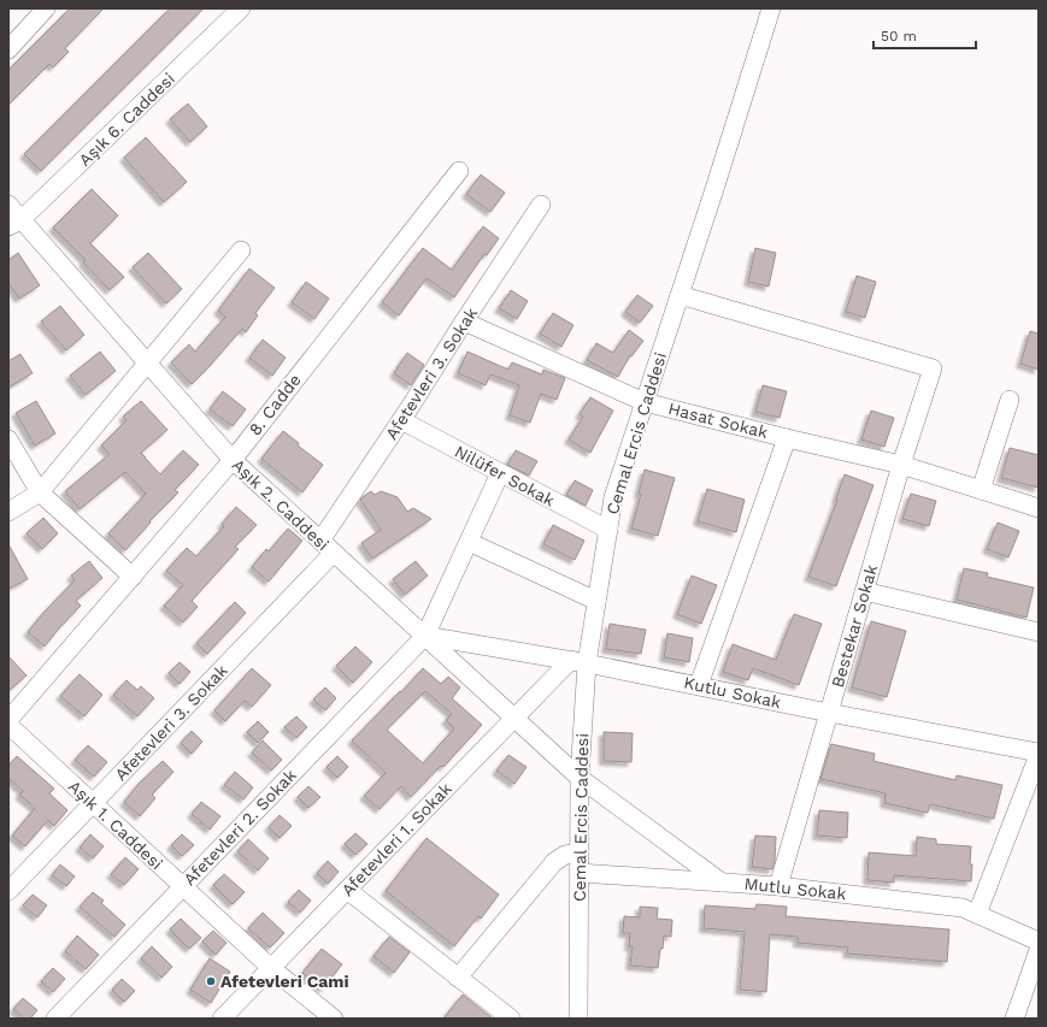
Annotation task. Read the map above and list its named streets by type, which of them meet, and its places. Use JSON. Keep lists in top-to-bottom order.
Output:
{
  "streets": {
    "street": [
      "Aşık 6. Caddesi",
      "Afetevleri 3. Sokak",
      "8. Cadde",
      "Hasat Sokak",
      "Cemal Ercis Caddesi",
      "Nilüfer Sokak",
      "Aşık 2. Caddesi",
      "Bestekar Sokak",
      "Kutlu Sokak",
      "Aşık 1. Caddesi",
      "Afetevleri 2. Sokak",
      "Afetevleri 1. Sokak",
      "Mutlu Sokak"
    ]
  },
  "crossings": [
    ["Aşık 6. Caddesi", "Aşık 2. Caddesi"],
    ["Afetevleri 3. Sokak", "Hasat Sokak"],
    ["Afetevleri 3. Sokak", "Nilüfer Sokak"],
    ["Afetevleri 3. Sokak", "Aşık 2. Caddesi"],
    ["Afetevleri 3. Sokak", "Aşık 1. Caddesi"],
    ["8. Cadde", "Aşık 2. Caddesi"],
    ["Hasat Sokak", "Cemal Ercis Caddesi"],
    ["Hasat Sokak", "Bestekar Sokak"],
    ["Cemal Ercis Caddesi", "Nilüfer Sokak"],
    ["Cemal Ercis Caddesi", "Aşık 2. Caddesi"],
    ["Cemal Ercis Caddesi", "Bestekar Sokak"],
    ["Cemal Ercis Caddesi", "Kutlu Sokak"],
    ["Cemal Ercis Caddesi", "Afetevleri 1. Sokak"],
    ["Cemal Ercis Caddesi", "Mutlu Sokak"],
    ["Nilüfer Sokak", "Afetevleri 2. Sokak"],
    ["Aşık 2. Caddesi", "Kutlu Sokak"],
    ["Aşık 2. Caddesi", "Afetevleri 2. Sokak"],
    ["Aşık 2. Caddesi", "Afetevleri 1. Sokak"],
    ["Aşık 2. Caddesi", "Mutlu Sokak"],
    ["Bestekar Sokak", "Kutlu Sokak"],
    ["Bestekar Sokak", "Mutlu Sokak"],
    ["Kutlu Sokak", "Afetevleri 2. Sokak"],
    ["Kutlu Sokak", "Afetevleri 1. Sokak"],
    ["Aşık 1. Caddesi", "Afetevleri 2. Sokak"],
    ["Aşık 1. Caddesi", "Afetevleri 1. Sokak"]
  ],
  "places": ["Afetevleri Cami"],
  "scale_bar": "50 m"
}
